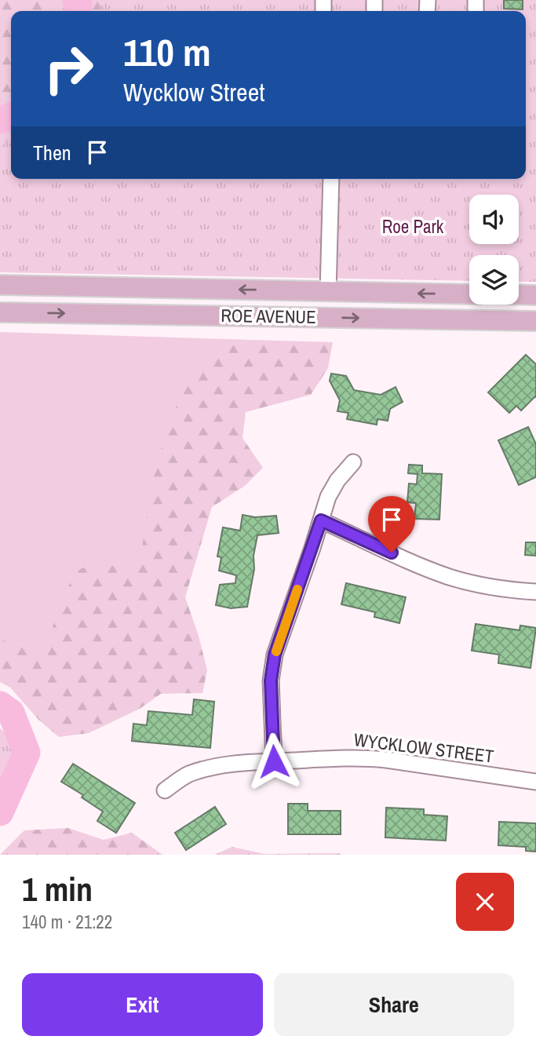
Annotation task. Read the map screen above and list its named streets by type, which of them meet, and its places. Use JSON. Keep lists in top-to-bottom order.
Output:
{
  "streets": {
    "main road": ["ROE AVENUE"],
    "street": ["WYCKLOW STREET"]
  },
  "parks": ["Roe Park"],
  "page": {
    "turn": ["110 m", "Wycklow Street"],
    "then": "Then",
    "heading": ["1 min", "140 m · 21:22"],
    "buttons": ["Exit", "Share"]
  }
}
